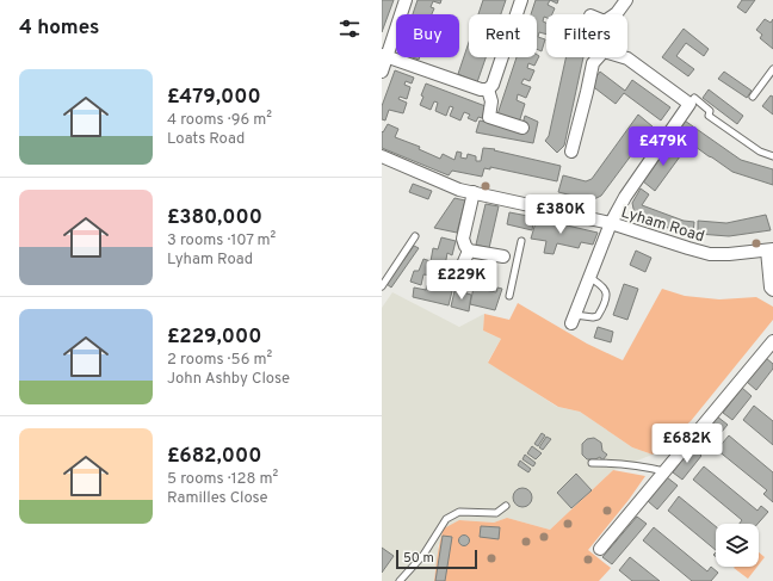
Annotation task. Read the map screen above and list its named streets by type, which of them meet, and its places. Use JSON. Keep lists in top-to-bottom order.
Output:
{
  "streets": {
    "street": ["Lyham Road"]
  },
  "scale_bar": "50 m",
  "page": {
    "heading": "4 homes",
    "chip": ["Buy", "Rent", "Filters"],
    "list": [
      {
        "name": "£479,000",
        "note": "4 rooms · 96 m² · Loats Road"
      },
      {
        "name": "£380,000",
        "note": "3 rooms · 107 m² · Lyham Road"
      },
      {
        "name": "£229,000",
        "note": "2 rooms · 56 m² · John Ashby Close"
      },
      {
        "name": "£682,000",
        "note": "5 rooms · 128 m² · Ramilles Close"
      }
    ],
    "price": [
      "£479K",
      "£380K",
      "£229K",
      "£682K"
    ],
    "scale": "50 m"
  }
}
